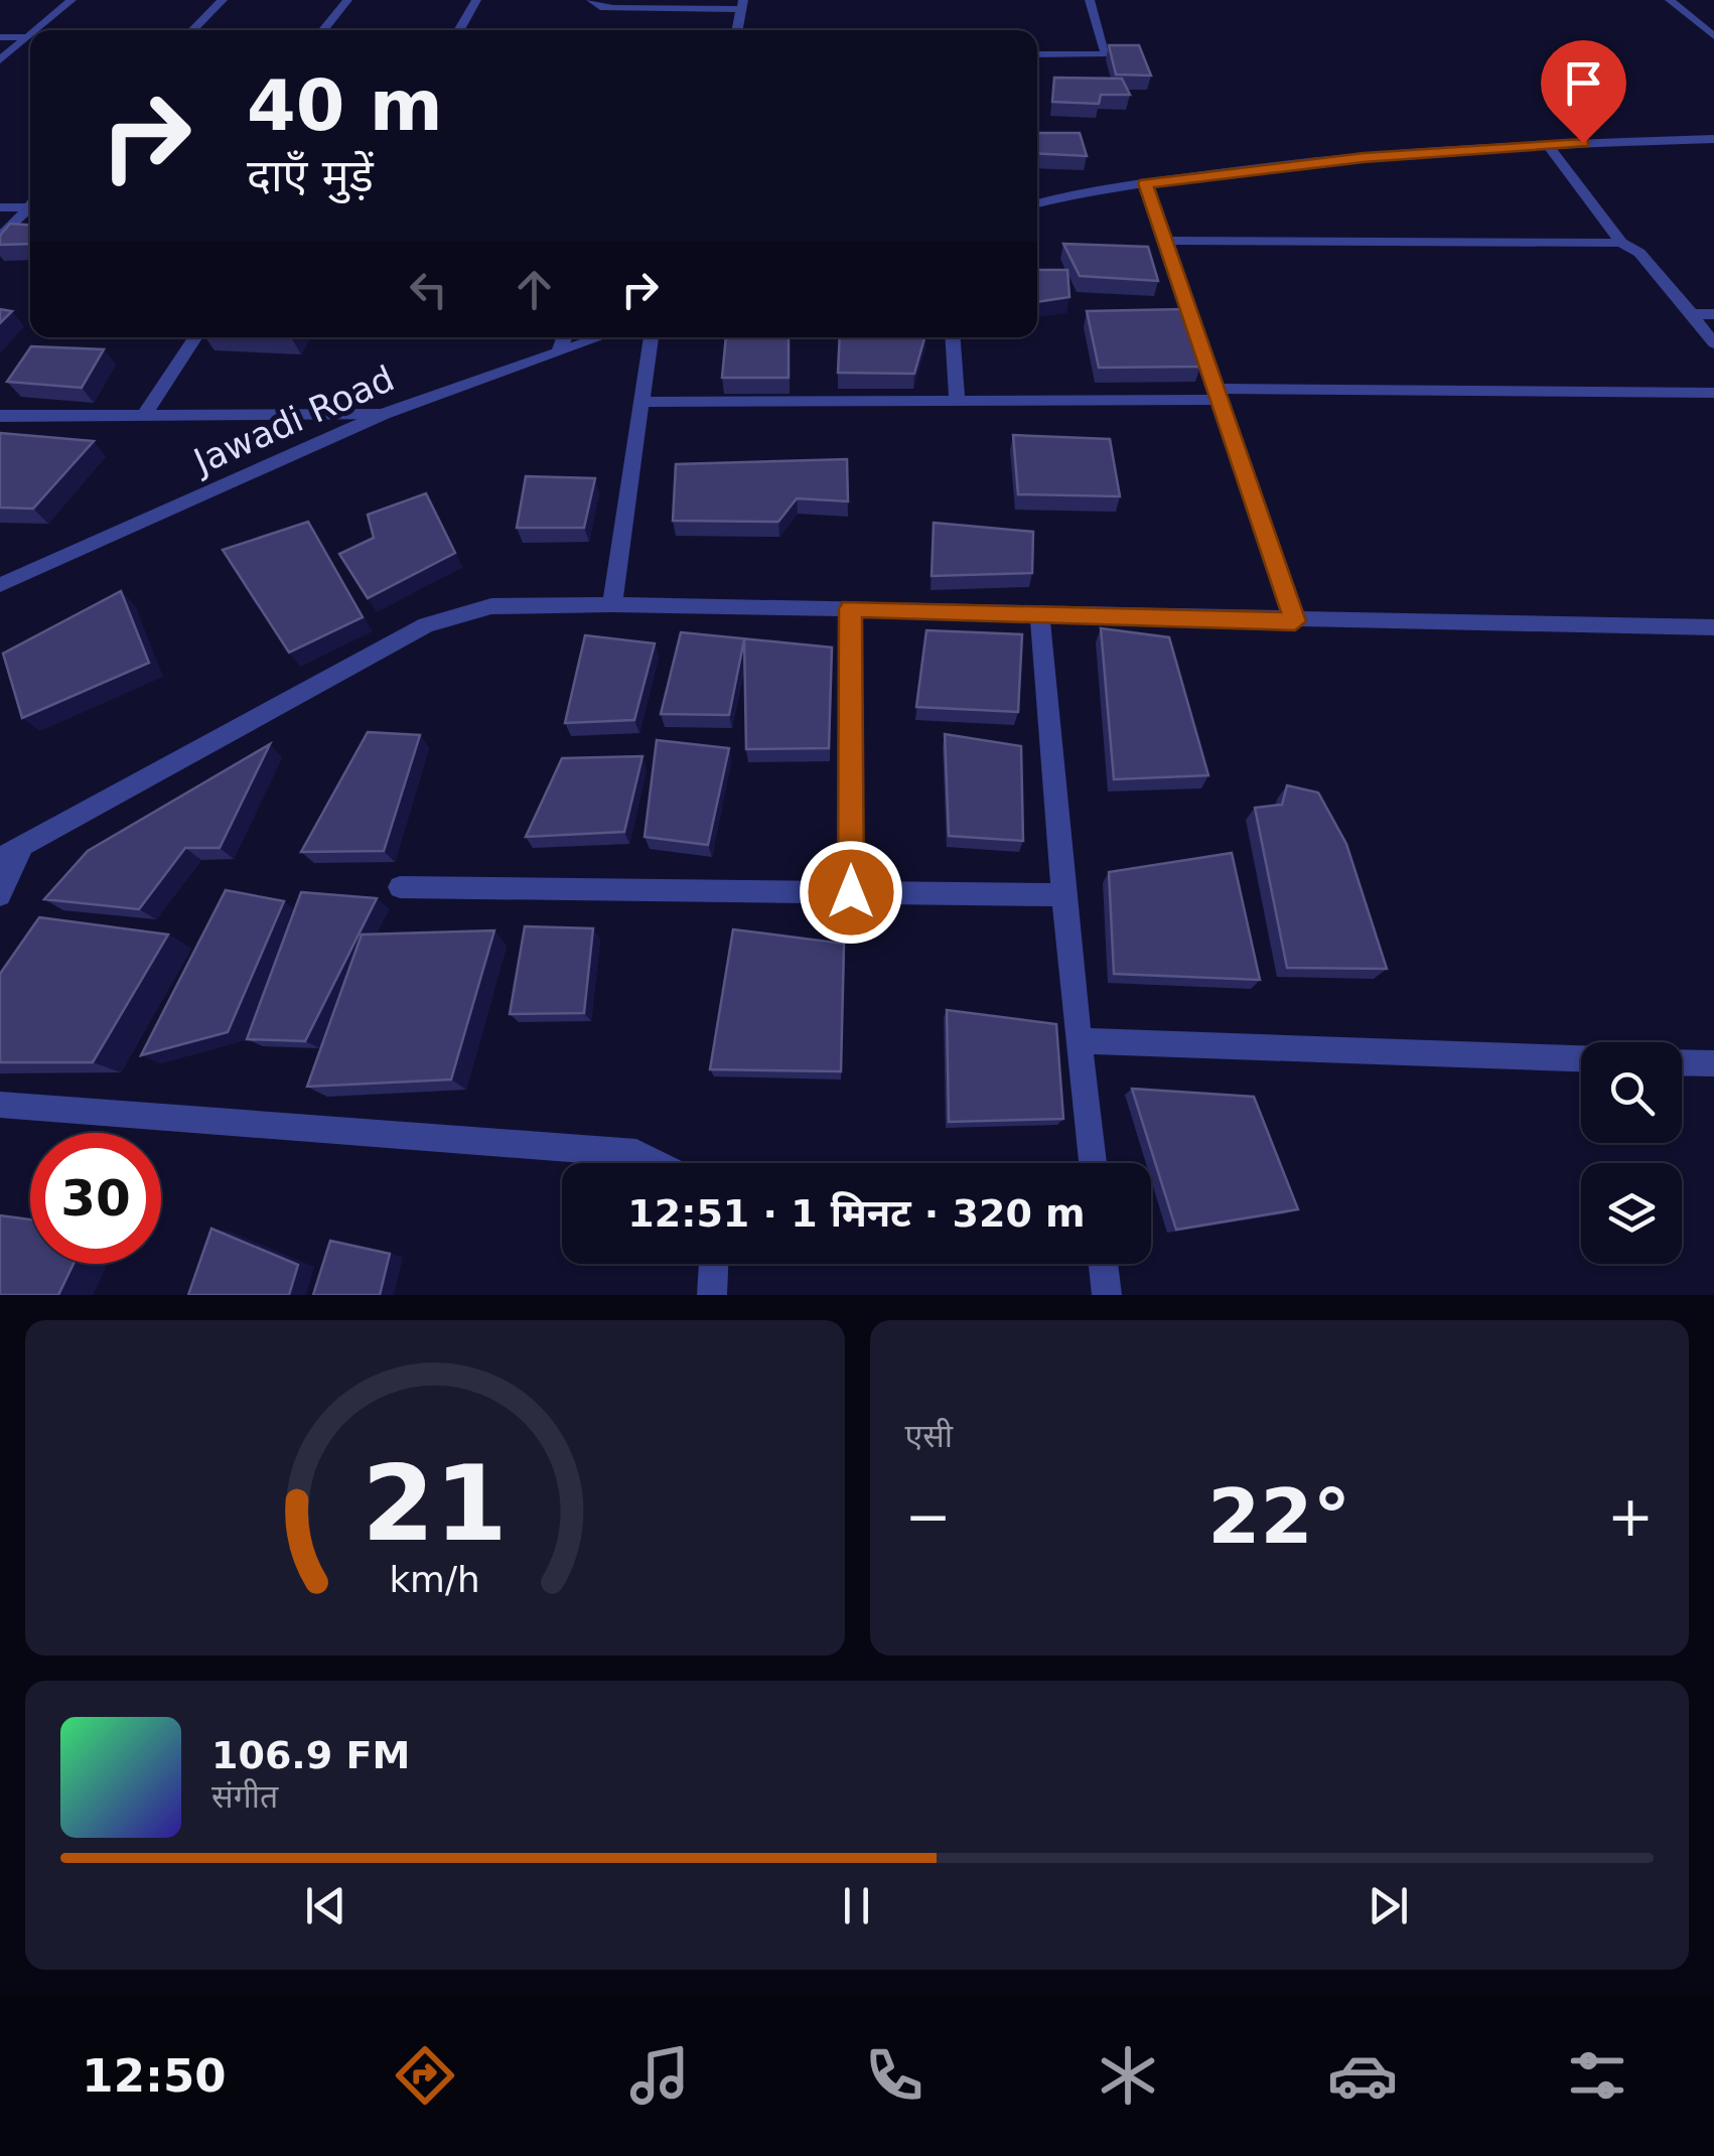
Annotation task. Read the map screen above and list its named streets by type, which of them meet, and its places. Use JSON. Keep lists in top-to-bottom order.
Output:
{
  "streets": {
    "street": ["Jawadi Road"]
  },
  "page": {
    "turn": ["40 m", "दाएँ मुड़ें"],
    "limit": "30",
    "trip": "12:51 · 1 मिनट · 320 m",
    "tile": "एसी",
    "heat": ["−", "22°", "+"],
    "song": ["106.9 FM", "संगीत"],
    "tabs": "12:50",
    "gauge": ["21", "km/h"]
  }
}
